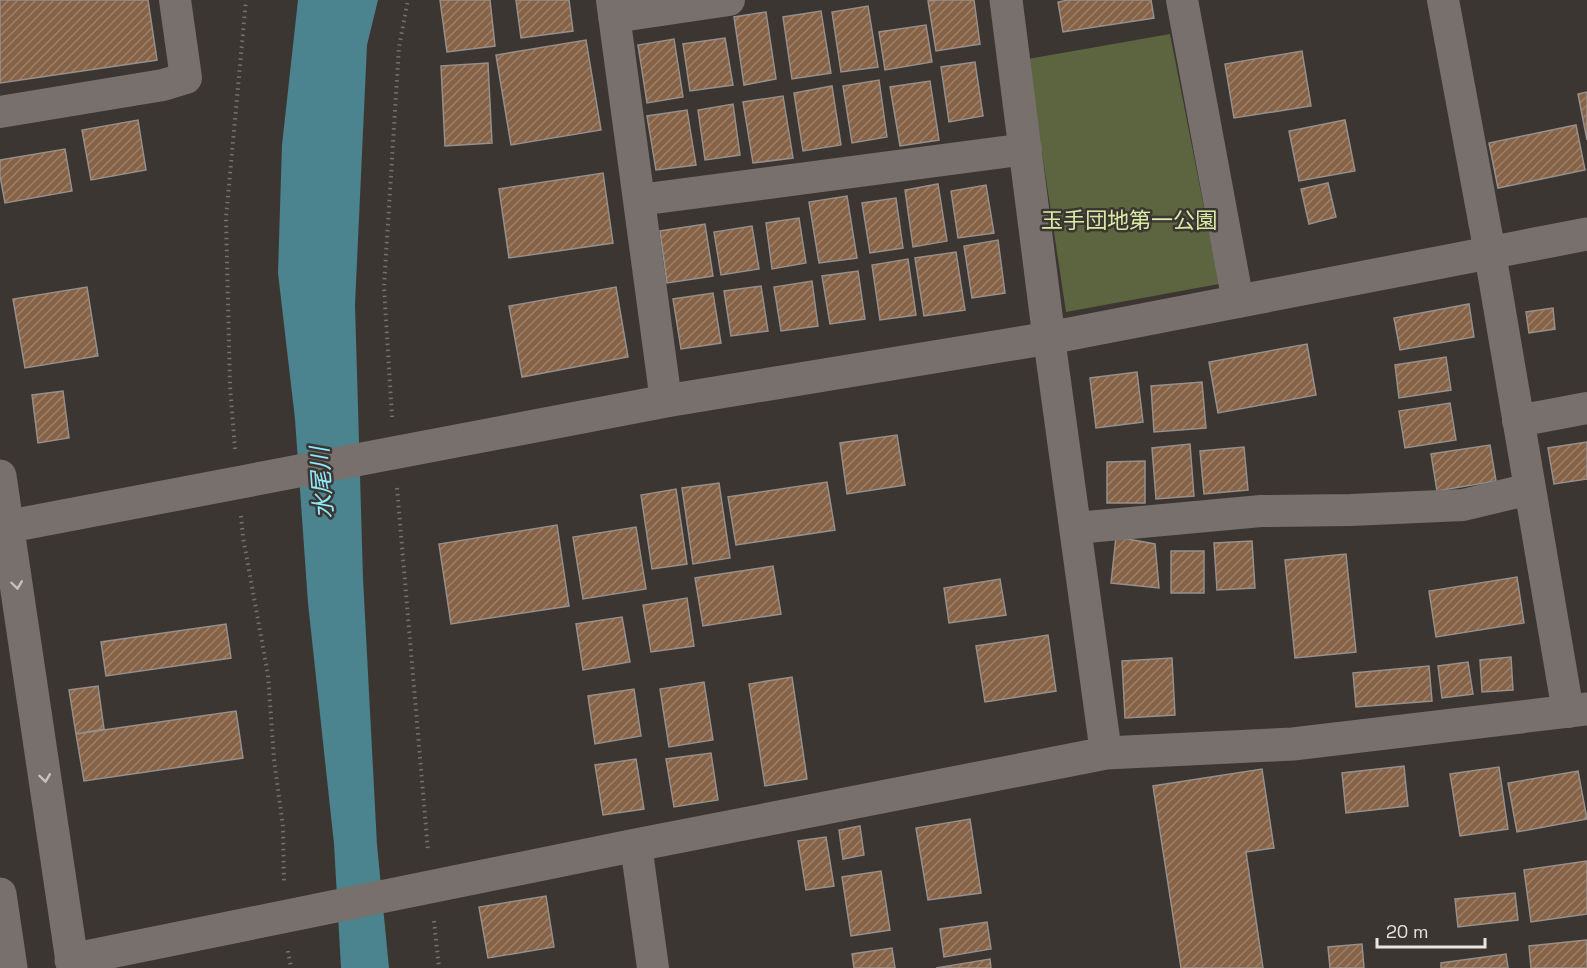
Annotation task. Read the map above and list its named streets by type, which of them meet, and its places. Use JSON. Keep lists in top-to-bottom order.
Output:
{
  "water": ["水尾川"],
  "parks": ["玉手団地第一公園"],
  "scale_bar": "20 m"
}
